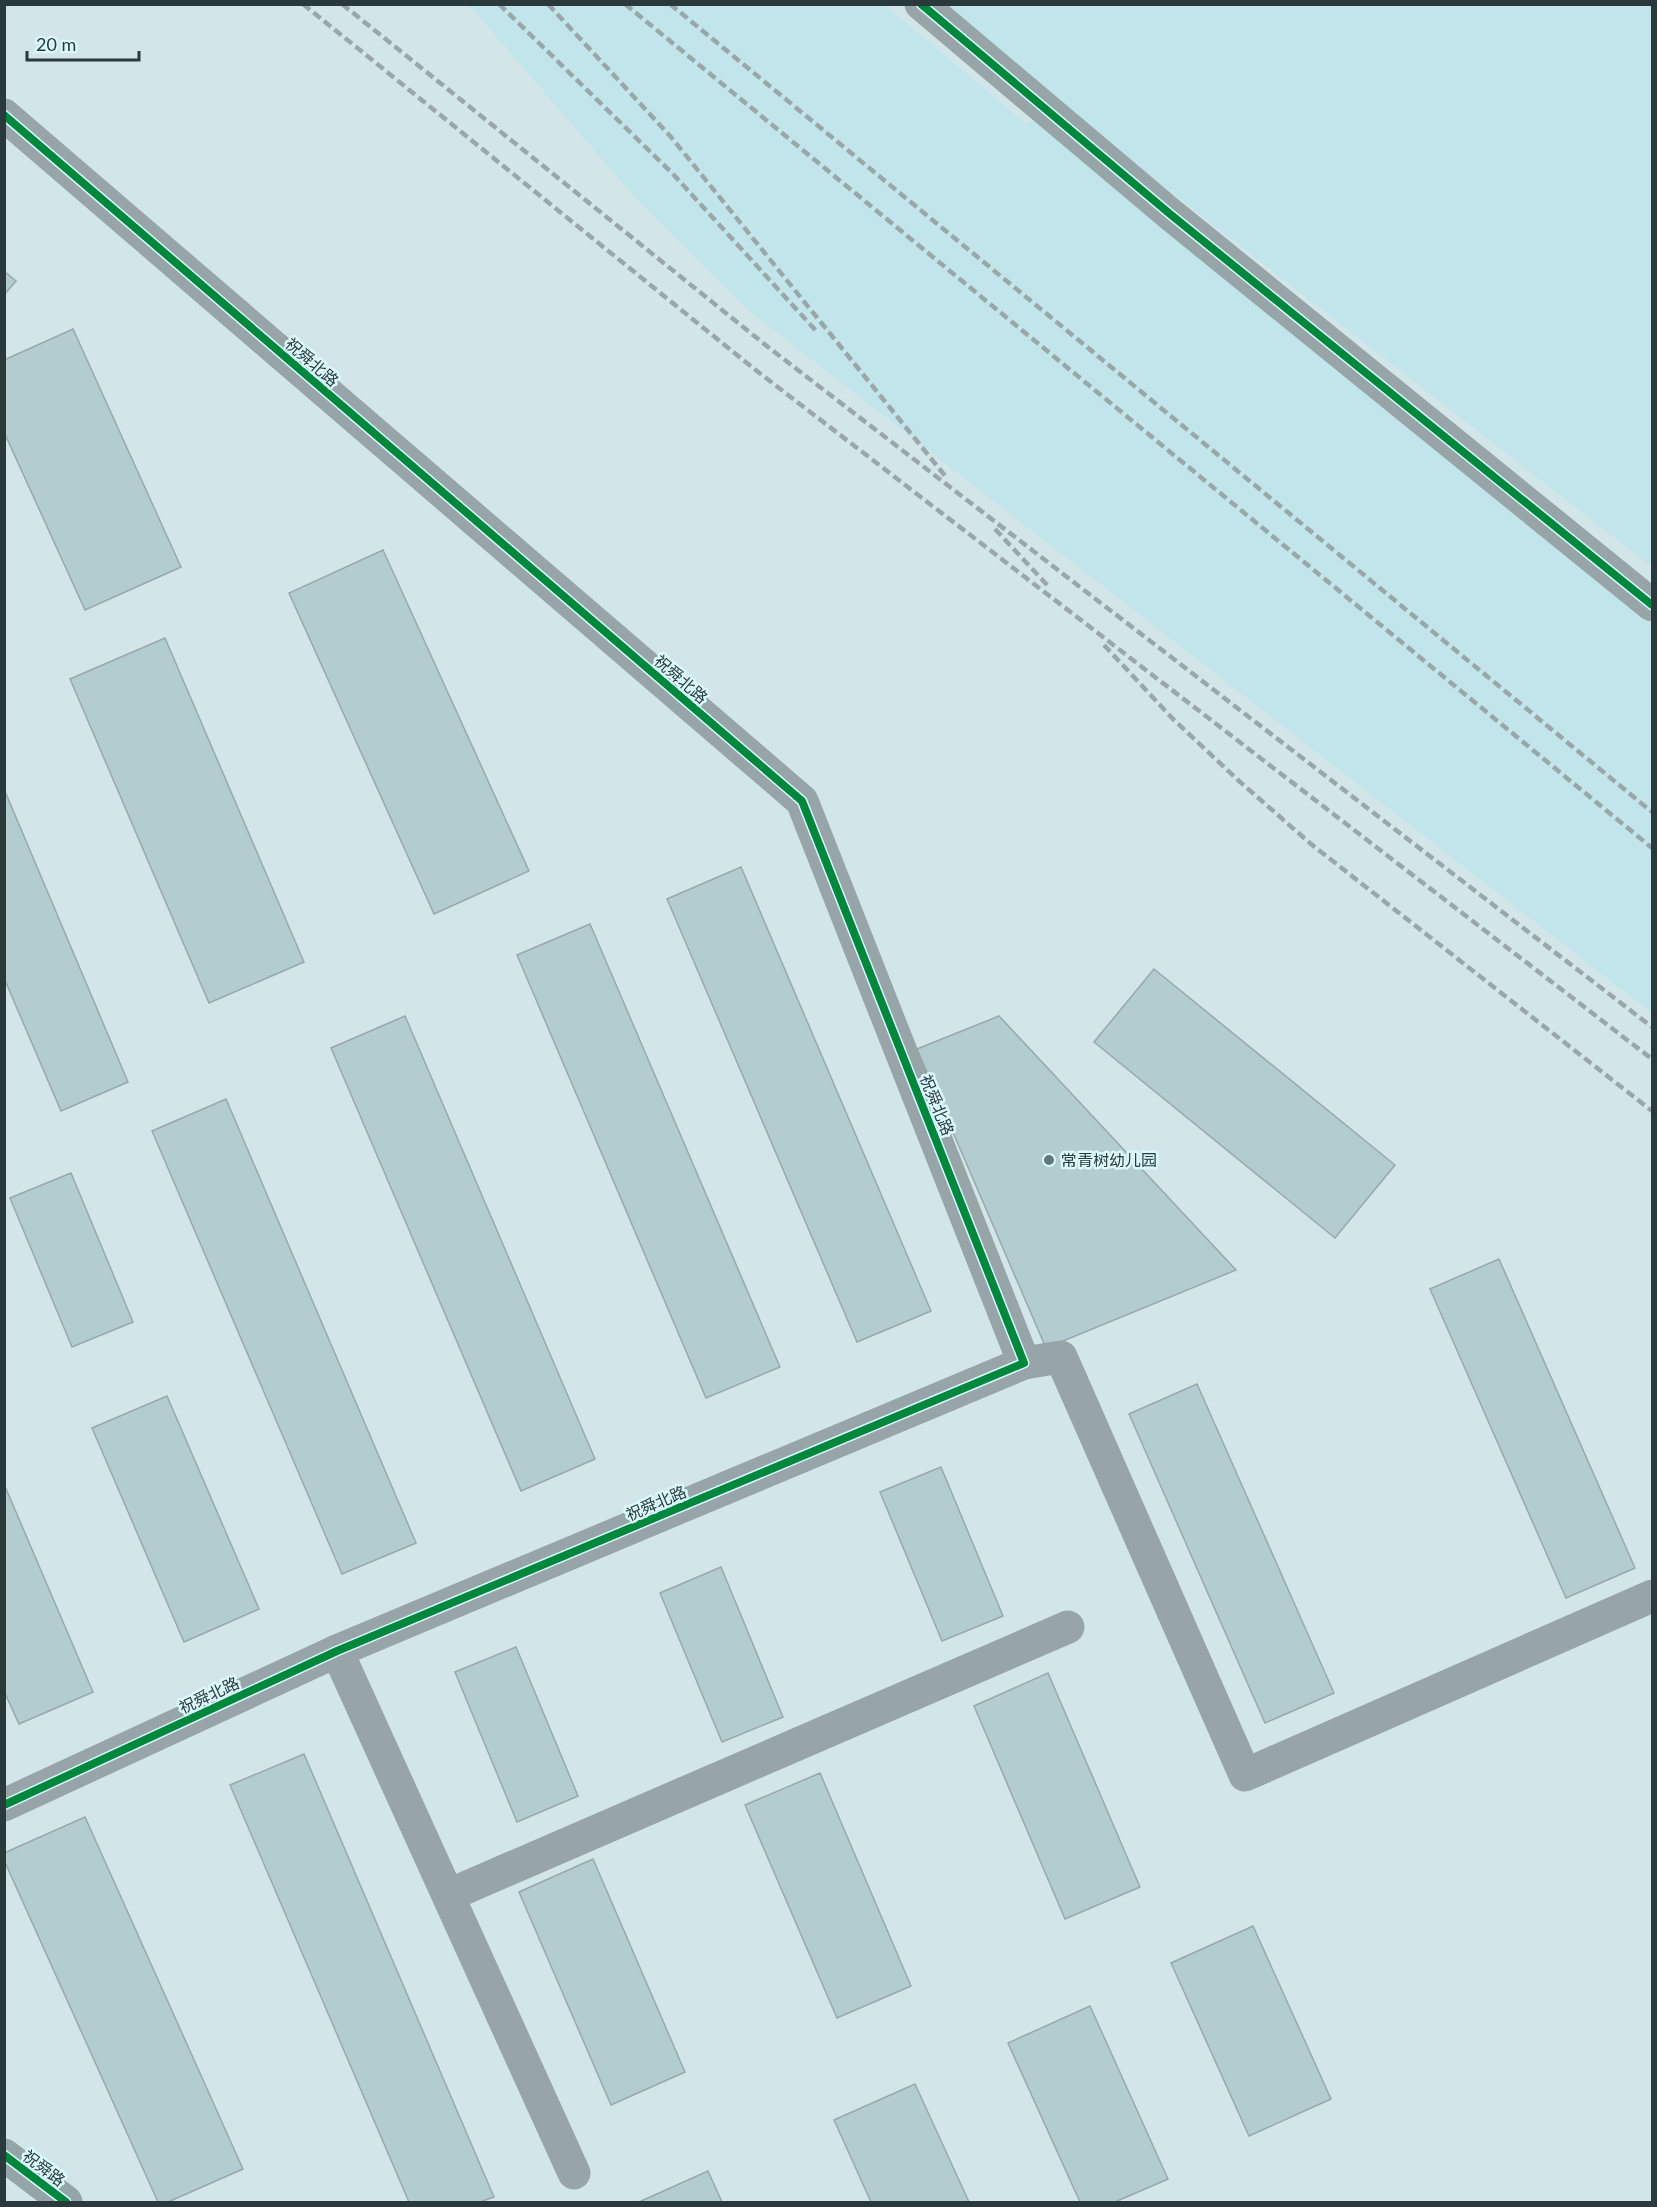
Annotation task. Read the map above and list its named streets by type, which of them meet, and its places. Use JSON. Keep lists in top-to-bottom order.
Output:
{
  "streets": {
    "main road": ["祝舜路"],
    "street": ["祝舜北路"]
  },
  "places": ["常青树幼儿园"],
  "scale_bar": "20 m"
}
